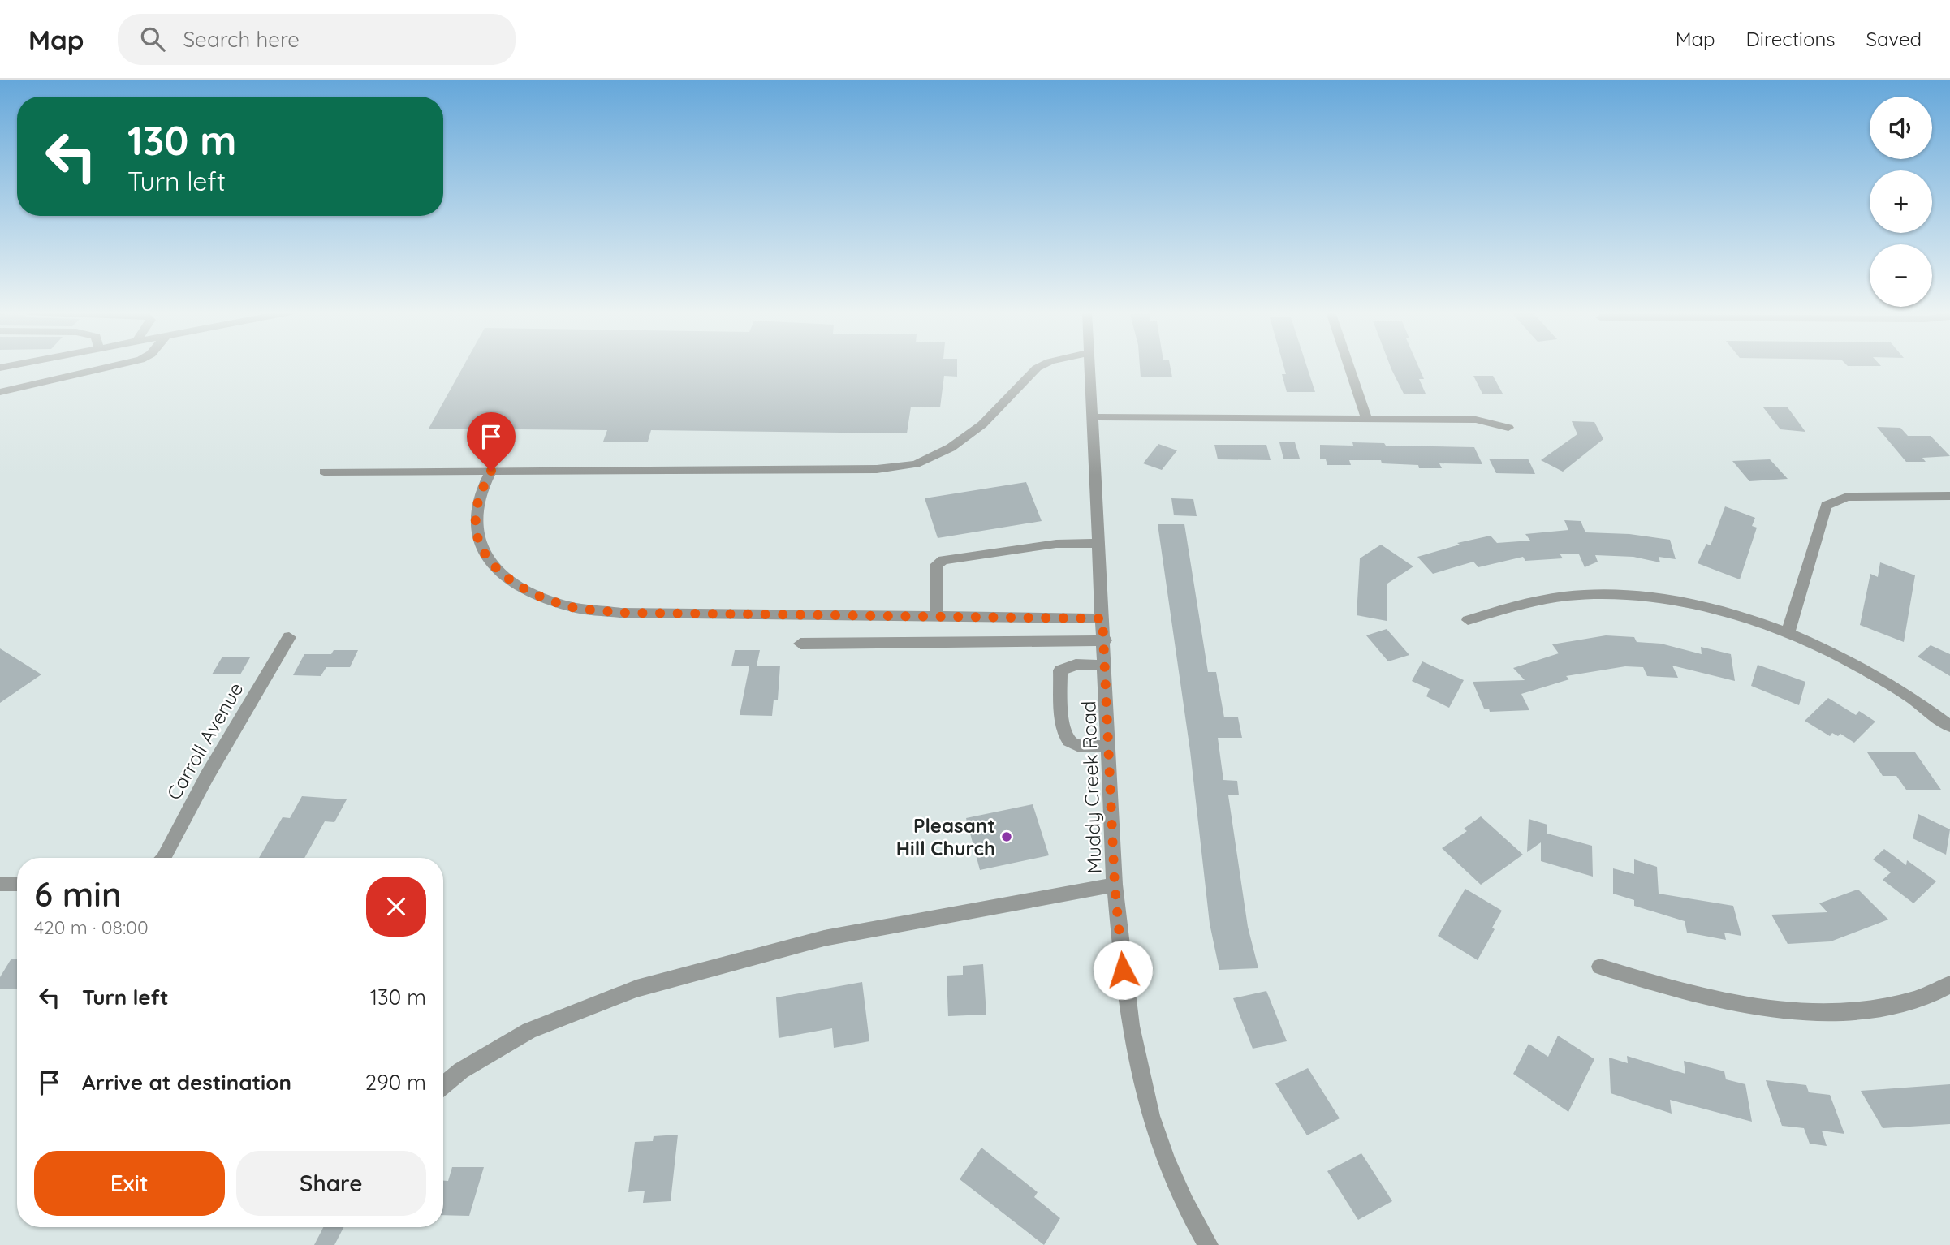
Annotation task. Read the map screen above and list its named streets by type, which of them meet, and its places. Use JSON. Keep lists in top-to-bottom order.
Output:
{
  "streets": {
    "street": ["Carroll Avenue", "Muddy Creek Road"]
  },
  "places": ["Pleasant Hill Church"],
  "page": {
    "header": "Map",
    "search": "Search here",
    "nav": ["Map", "Directions", "Saved"],
    "map_buttons": ["+", "−"],
    "turn": ["130 m", "Turn left"],
    "heading": ["6 min", "420 m · 08:00"],
    "list": [
      {
        "name": "Turn left",
        "value": "130 m"
      },
      {
        "name": "Arrive at destination",
        "value": "290 m"
      }
    ],
    "buttons": ["Exit", "Share"]
  }
}
